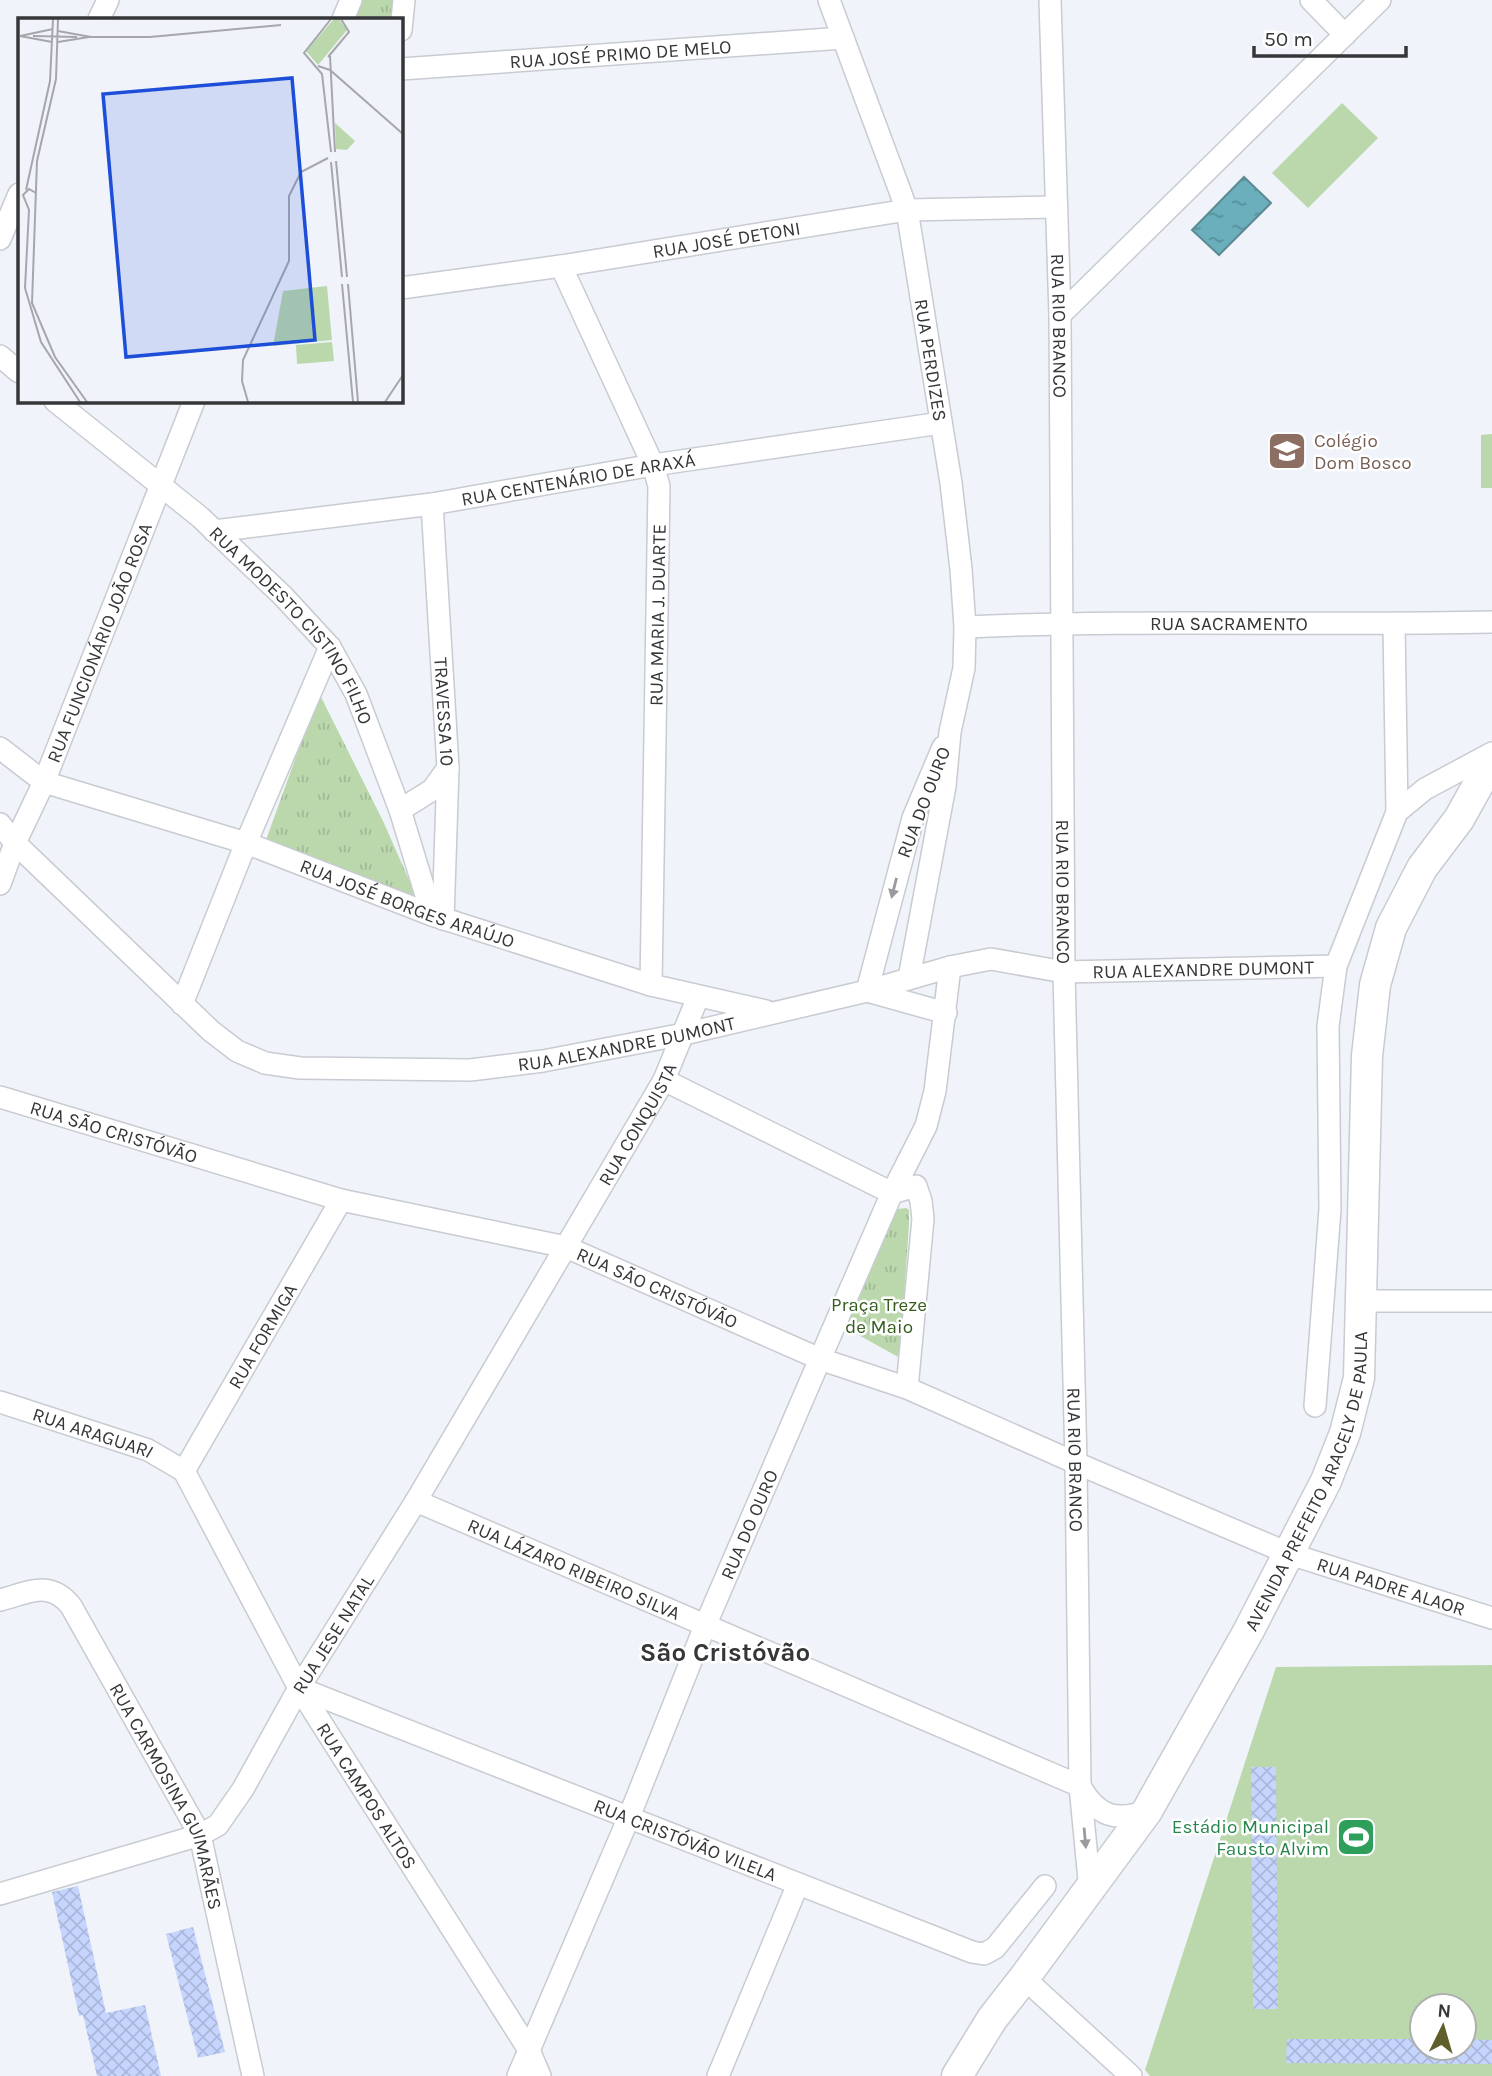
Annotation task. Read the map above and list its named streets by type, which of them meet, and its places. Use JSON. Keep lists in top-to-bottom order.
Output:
{
  "streets": {
    "main road": ["AVENIDA PREFEITO ARACELY DE PAULA"],
    "street": [
      "RUA JOSÉ PRIMO DE MELO",
      "RUA JOSÉ DETONI",
      "RUA RIO BRANCO",
      "RUA PERDIZES",
      "RUA CENTENÁRIO DE ARAXÁ",
      "RUA MARIA J. DUARTE",
      "RUA SACRAMENTO",
      "RUA MODESTO CISTINO FILHO",
      "RUA FUNCIONÁRIO JOÃO ROSA",
      "TRAVESSA 10",
      "RUA DO OURO",
      "RUA JOSÉ BORGES ARAÚJO",
      "RUA ALEXANDRE DUMONT",
      "RUA CONQUISTA",
      "RUA SÃO CRISTÓVÃO",
      "RUA FORMIGA",
      "RUA ARAGUARI",
      "RUA LÁZARO RIBEIRO SILVA",
      "RUA PADRE ALAOR",
      "RUA JESE NATAL",
      "RUA CAMPOS ALTOS",
      "RUA CARMOSINA GUIMARÃES",
      "RUA CRISTÓVÃO VILELA"
    ]
  },
  "crossings": [
    ["RUA JOSÉ PRIMO DE MELO", "RUA PERDIZES"],
    ["RUA JOSÉ DETONI", "RUA RIO BRANCO"],
    ["RUA JOSÉ DETONI", "RUA PERDIZES"],
    ["RUA JOSÉ DETONI", "RUA MARIA J. DUARTE"],
    ["RUA RIO BRANCO", "RUA SACRAMENTO"],
    ["RUA RIO BRANCO", "RUA ALEXANDRE DUMONT"],
    ["RUA RIO BRANCO", "RUA SÃO CRISTÓVÃO"],
    ["RUA RIO BRANCO", "AVENIDA PREFEITO ARACELY DE PAULA"],
    ["RUA RIO BRANCO", "RUA LÁZARO RIBEIRO SILVA"],
    ["RUA PERDIZES", "RUA CENTENÁRIO DE ARAXÁ"],
    ["RUA PERDIZES", "RUA SACRAMENTO"],
    ["RUA PERDIZES", "RUA DO OURO"],
    ["RUA CENTENÁRIO DE ARAXÁ", "RUA MARIA J. DUARTE"],
    ["RUA CENTENÁRIO DE ARAXÁ", "RUA MODESTO CISTINO FILHO"],
    ["RUA CENTENÁRIO DE ARAXÁ", "TRAVESSA 10"],
    ["RUA MARIA J. DUARTE", "RUA JOSÉ BORGES ARAÚJO"],
    ["RUA MODESTO CISTINO FILHO", "RUA FUNCIONÁRIO JOÃO ROSA"],
    ["RUA MODESTO CISTINO FILHO", "TRAVESSA 10"],
    ["RUA MODESTO CISTINO FILHO", "RUA JOSÉ BORGES ARAÚJO"],
    ["RUA FUNCIONÁRIO JOÃO ROSA", "RUA JOSÉ BORGES ARAÚJO"],
    ["RUA FUNCIONÁRIO JOÃO ROSA", "RUA ALEXANDRE DUMONT"],
    ["TRAVESSA 10", "RUA JOSÉ BORGES ARAÚJO"],
    ["RUA DO OURO", "RUA ALEXANDRE DUMONT"],
    ["RUA DO OURO", "RUA SÃO CRISTÓVÃO"],
    ["RUA DO OURO", "RUA LÁZARO RIBEIRO SILVA"],
    ["RUA DO OURO", "RUA CAMPOS ALTOS"],
    ["RUA DO OURO", "RUA CRISTÓVÃO VILELA"],
    ["RUA JOSÉ BORGES ARAÚJO", "RUA ALEXANDRE DUMONT"],
    ["RUA JOSÉ BORGES ARAÚJO", "RUA CONQUISTA"],
    ["RUA ALEXANDRE DUMONT", "RUA CONQUISTA"],
    ["RUA ALEXANDRE DUMONT", "AVENIDA PREFEITO ARACELY DE PAULA"],
    ["RUA CONQUISTA", "RUA SÃO CRISTÓVÃO"],
    ["RUA CONQUISTA", "RUA JESE NATAL"],
    ["RUA SÃO CRISTÓVÃO", "RUA FORMIGA"],
    ["RUA SÃO CRISTÓVÃO", "AVENIDA PREFEITO ARACELY DE PAULA"],
    ["RUA SÃO CRISTÓVÃO", "RUA PADRE ALAOR"],
    ["RUA SÃO CRISTÓVÃO", "RUA JESE NATAL"],
    ["RUA FORMIGA", "RUA ARAGUARI"],
    ["RUA FORMIGA", "RUA CAMPOS ALTOS"],
    ["RUA ARAGUARI", "RUA CAMPOS ALTOS"],
    ["AVENIDA PREFEITO ARACELY DE PAULA", "RUA PADRE ALAOR"],
    ["RUA LÁZARO RIBEIRO SILVA", "RUA JESE NATAL"],
    ["RUA JESE NATAL", "RUA CAMPOS ALTOS"],
    ["RUA JESE NATAL", "RUA CARMOSINA GUIMARÃES"],
    ["RUA JESE NATAL", "RUA CRISTÓVÃO VILELA"],
    ["RUA CAMPOS ALTOS", "RUA CRISTÓVÃO VILELA"]
  ],
  "districts": ["São Cristóvão"],
  "parks": ["Praça Treze de Maio"],
  "places": {
    "school or university": ["Colégio Dom Bosco"],
    "sports": ["Estádio Municipal Fausto Alvim"]
  },
  "scale_bar": "50 m",
  "north": "top"
}
